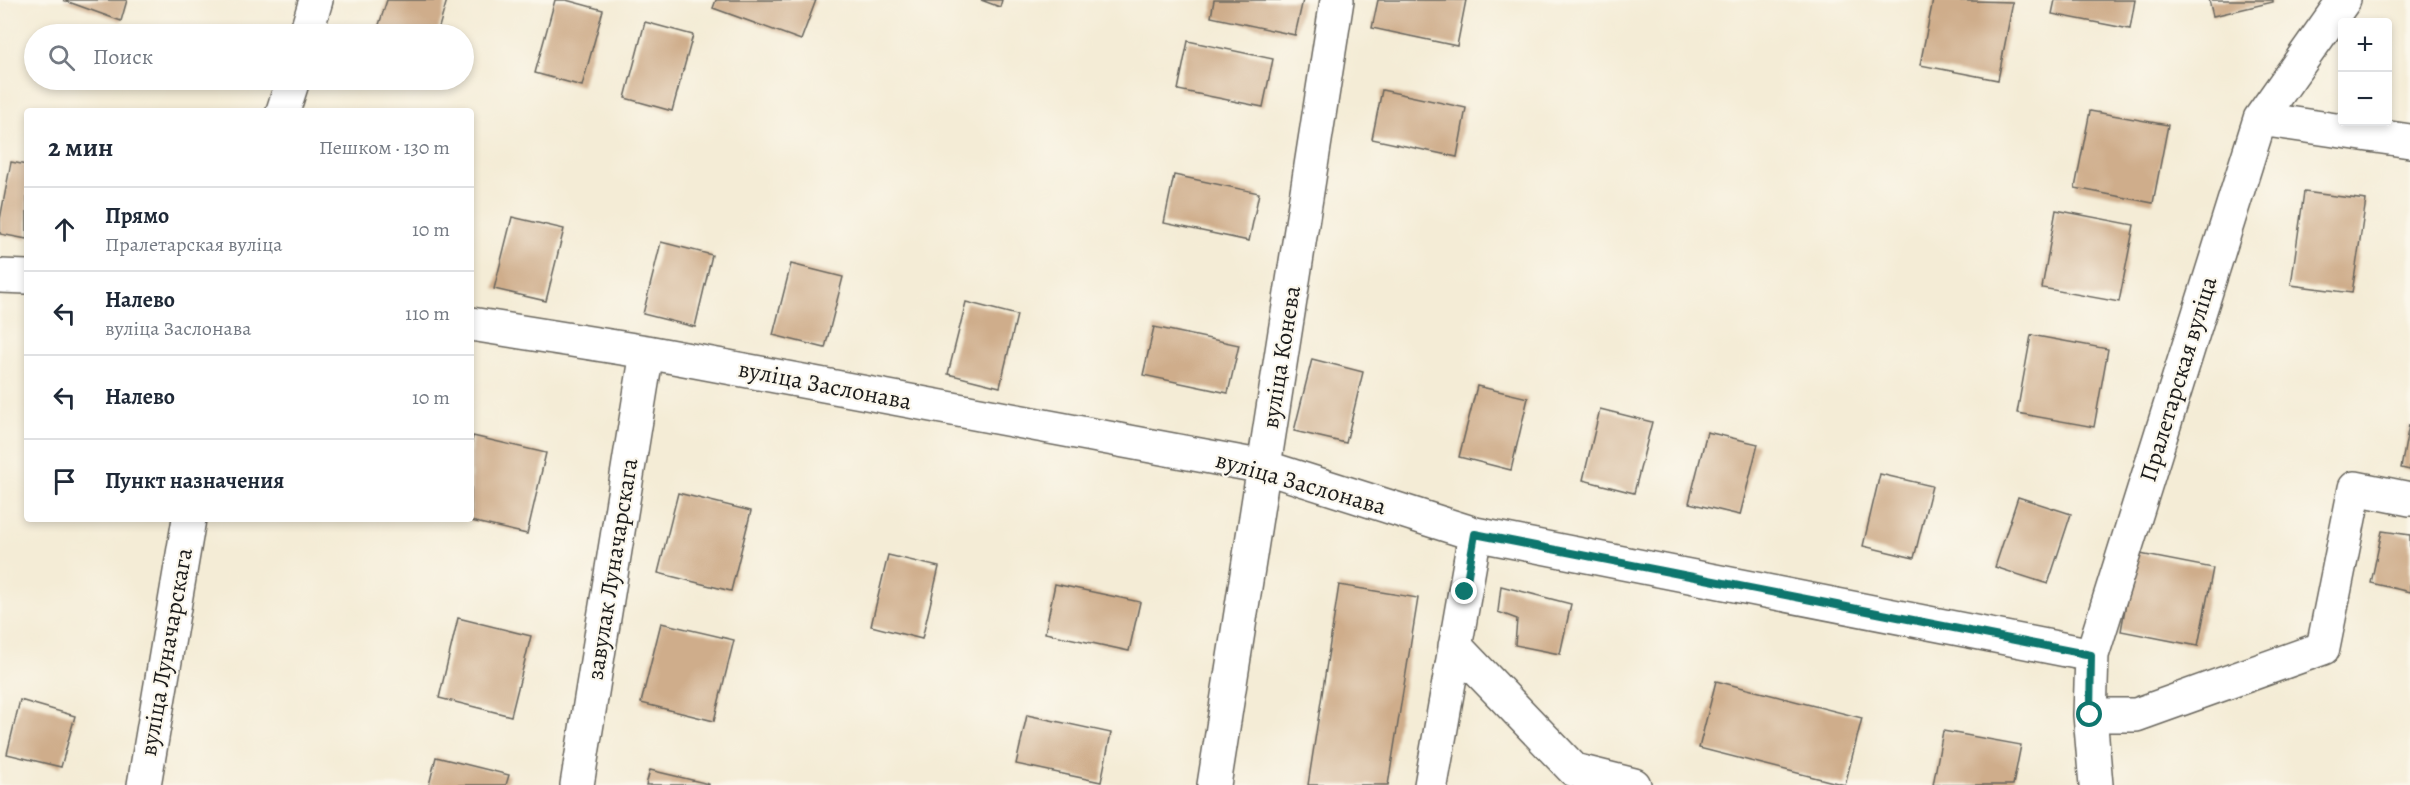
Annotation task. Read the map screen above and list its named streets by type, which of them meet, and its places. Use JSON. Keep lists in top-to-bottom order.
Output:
{
  "streets": {
    "street": [
      "вуліца Конева",
      "Пралетарская вуліца",
      "вуліца Заслонава",
      "завулак Луначарскага",
      "вуліца Луначарскага"
    ]
  },
  "crossings": [
    ["вуліца Конева", "вуліца Заслонава"],
    ["Пралетарская вуліца", "вуліца Заслонава"],
    ["вуліца Заслонава", "завулак Луначарскага"]
  ],
  "page": {
    "map_buttons": ["+", "−"],
    "search": "Поиск",
    "heading": ["2 мин", "Пешком · 130 m"],
    "list": [
      ["Прямо", "Пралетарская вуліца", "10 m"],
      ["Налево", "вуліца Заслонава", "110 m"],
      ["Налево", "10 m"],
      "Пункт назначения"
    ]
  }
}
